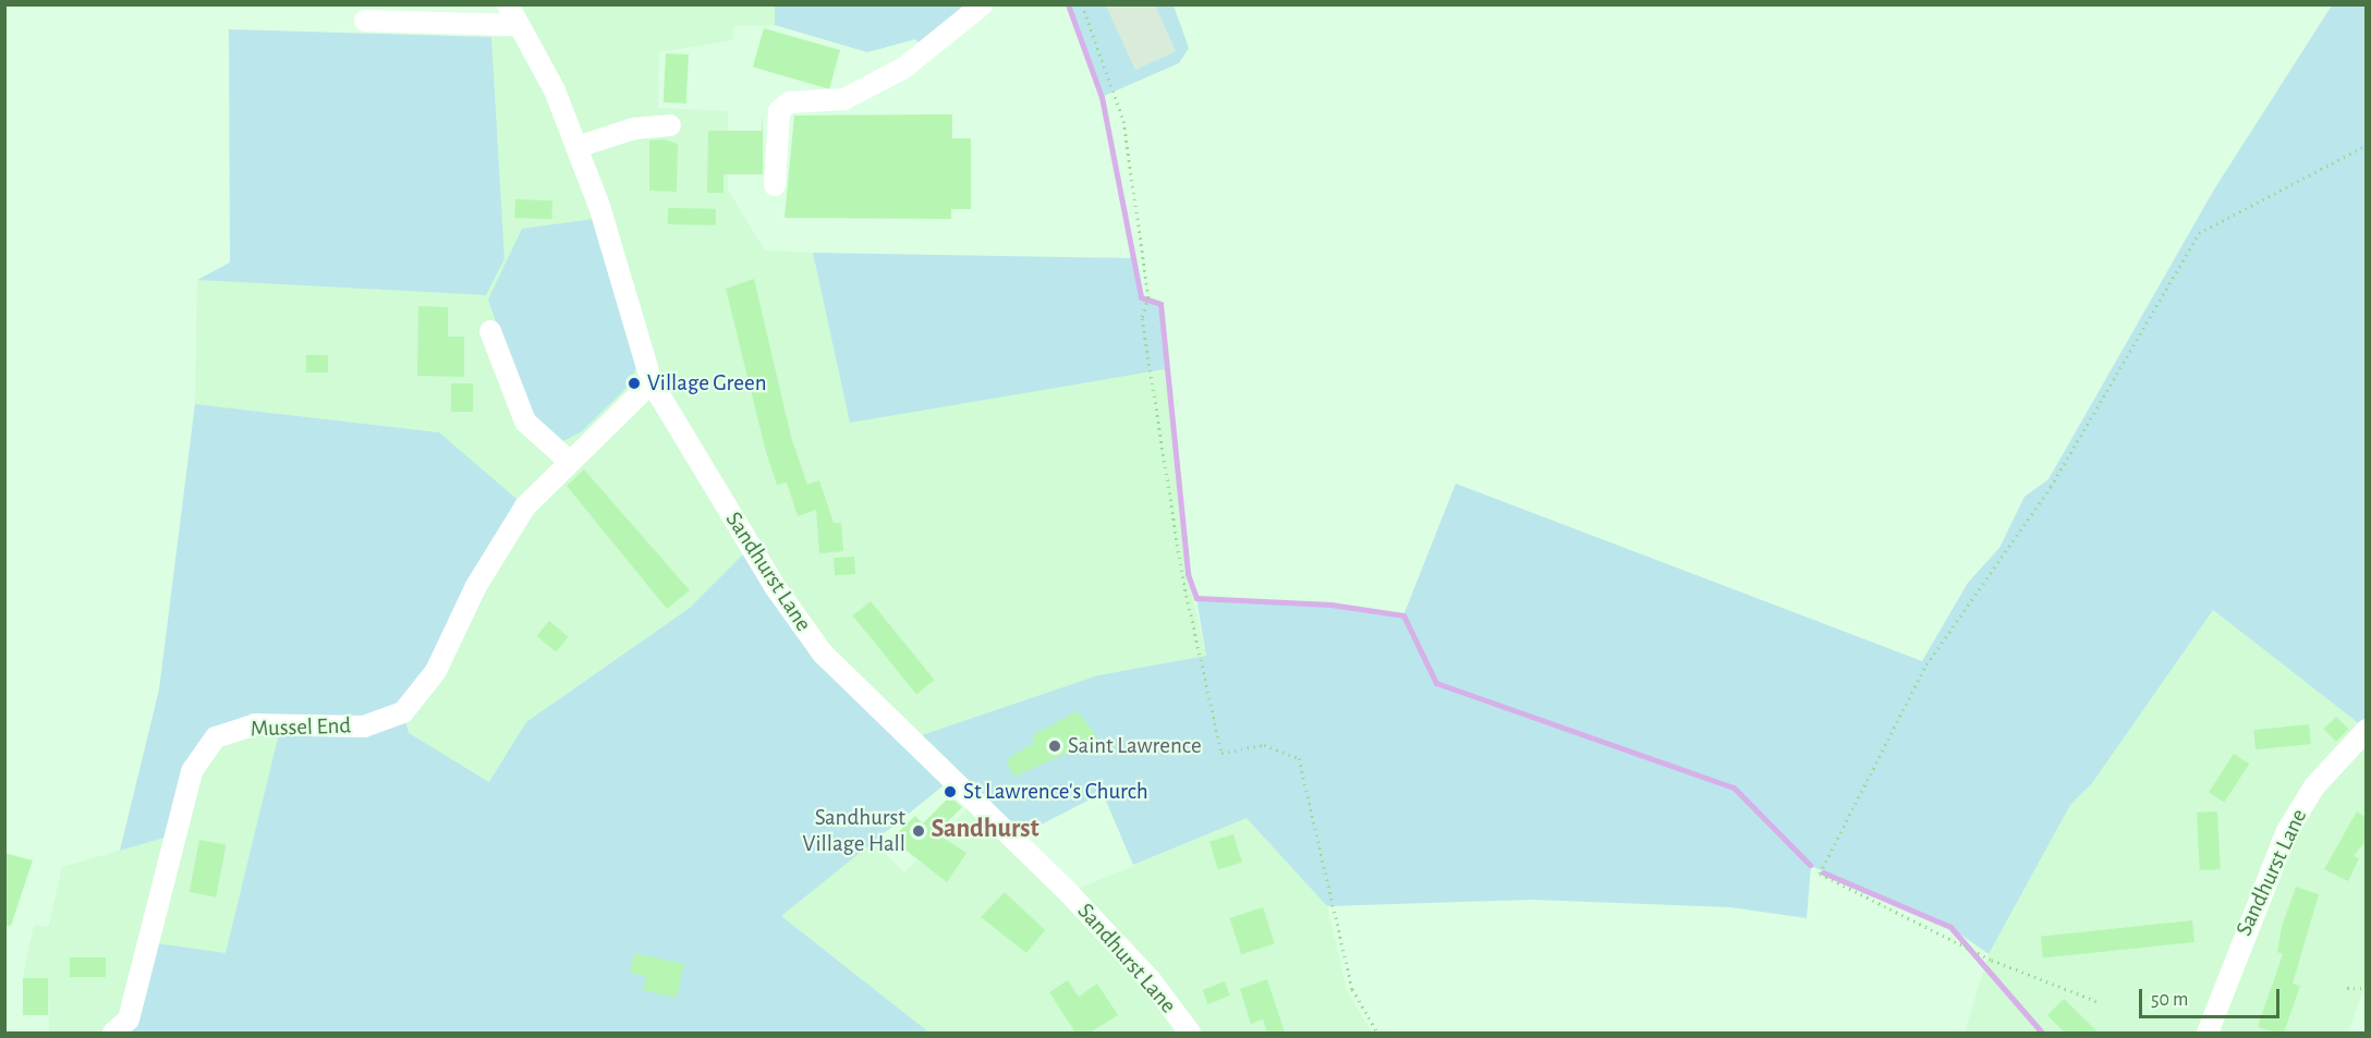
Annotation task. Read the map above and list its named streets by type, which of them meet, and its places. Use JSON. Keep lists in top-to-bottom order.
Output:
{
  "streets": {
    "street": ["Sandhurst Lane", "Mussel End"]
  },
  "crossings": [
    ["Sandhurst Lane", "Mussel End"]
  ],
  "districts": ["Sandhurst"],
  "places": [
    "Village Green",
    "Saint Lawrence",
    "St Lawrence's Church",
    "Sandhurst Village Hall"
  ],
  "scale_bar": "50 m"
}
